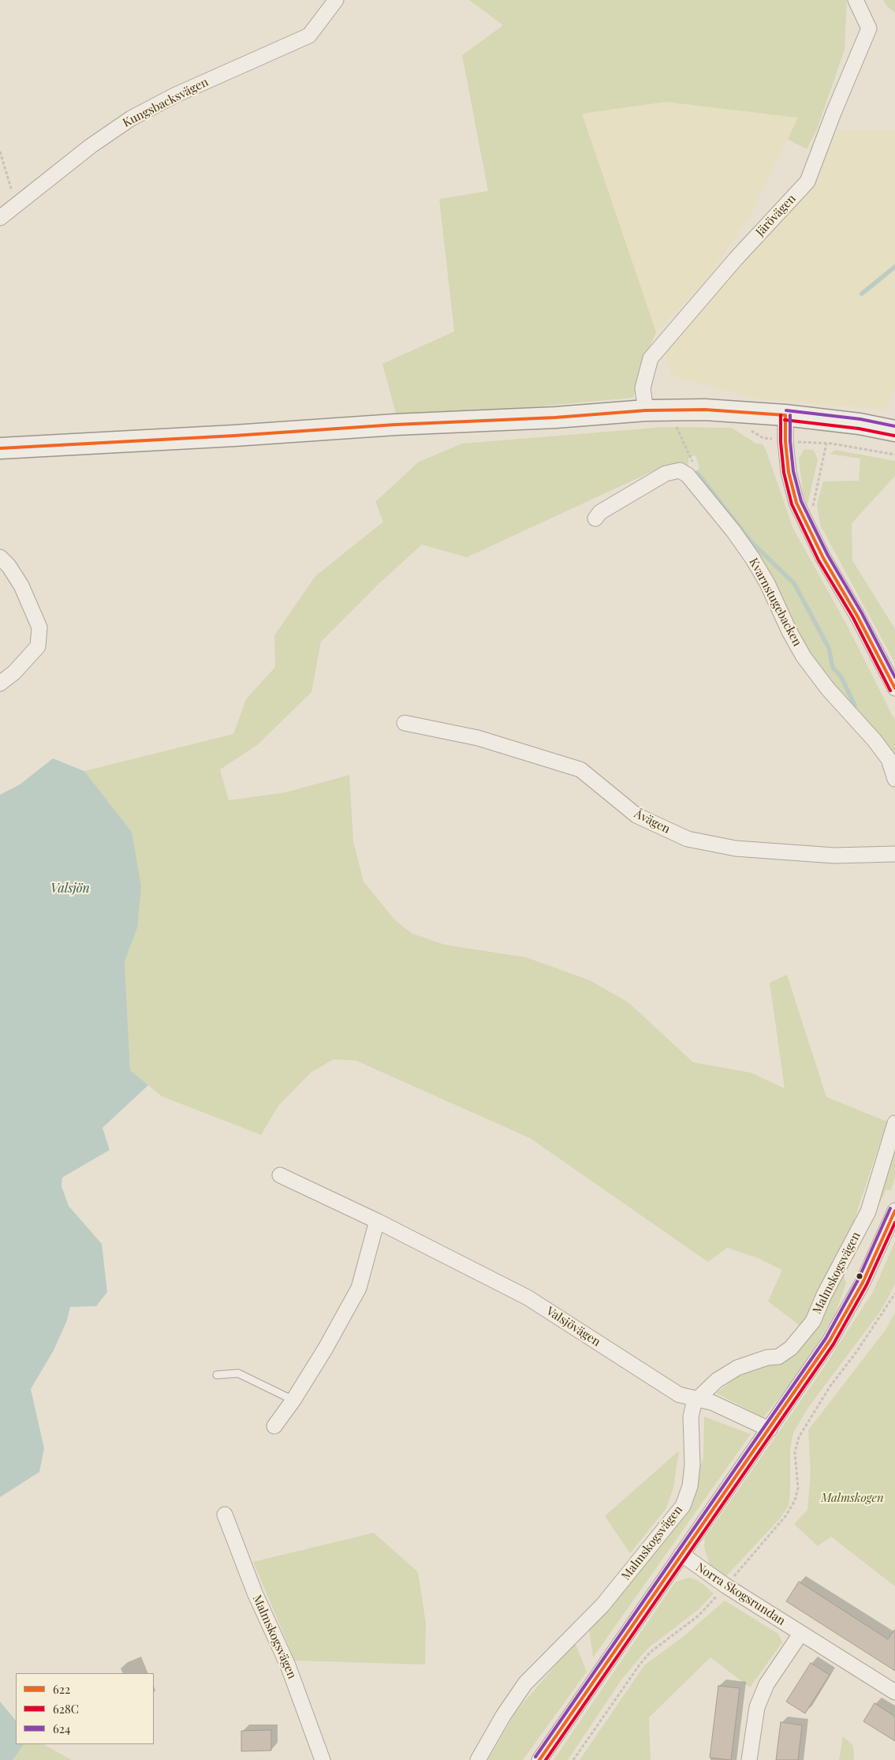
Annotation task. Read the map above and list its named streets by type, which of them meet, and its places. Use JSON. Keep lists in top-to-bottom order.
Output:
{
  "streets": {
    "street": [
      "Kungsbacksvägen",
      "Järövägen",
      "Kvarnstugebacken",
      "Åvägen",
      "Malmskogsvägen",
      "Valsjövägen",
      "Norra Skogsrundan"
    ]
  },
  "crossings": [
    ["Malmskogsvägen", "Valsjövägen"]
  ],
  "water": ["Valsjön"],
  "parks": ["Malmskogen"],
  "lines": ["transit line 622", "transit line 624", "transit line 628C"],
  "legend": ["622", "628C", "624"]
}
